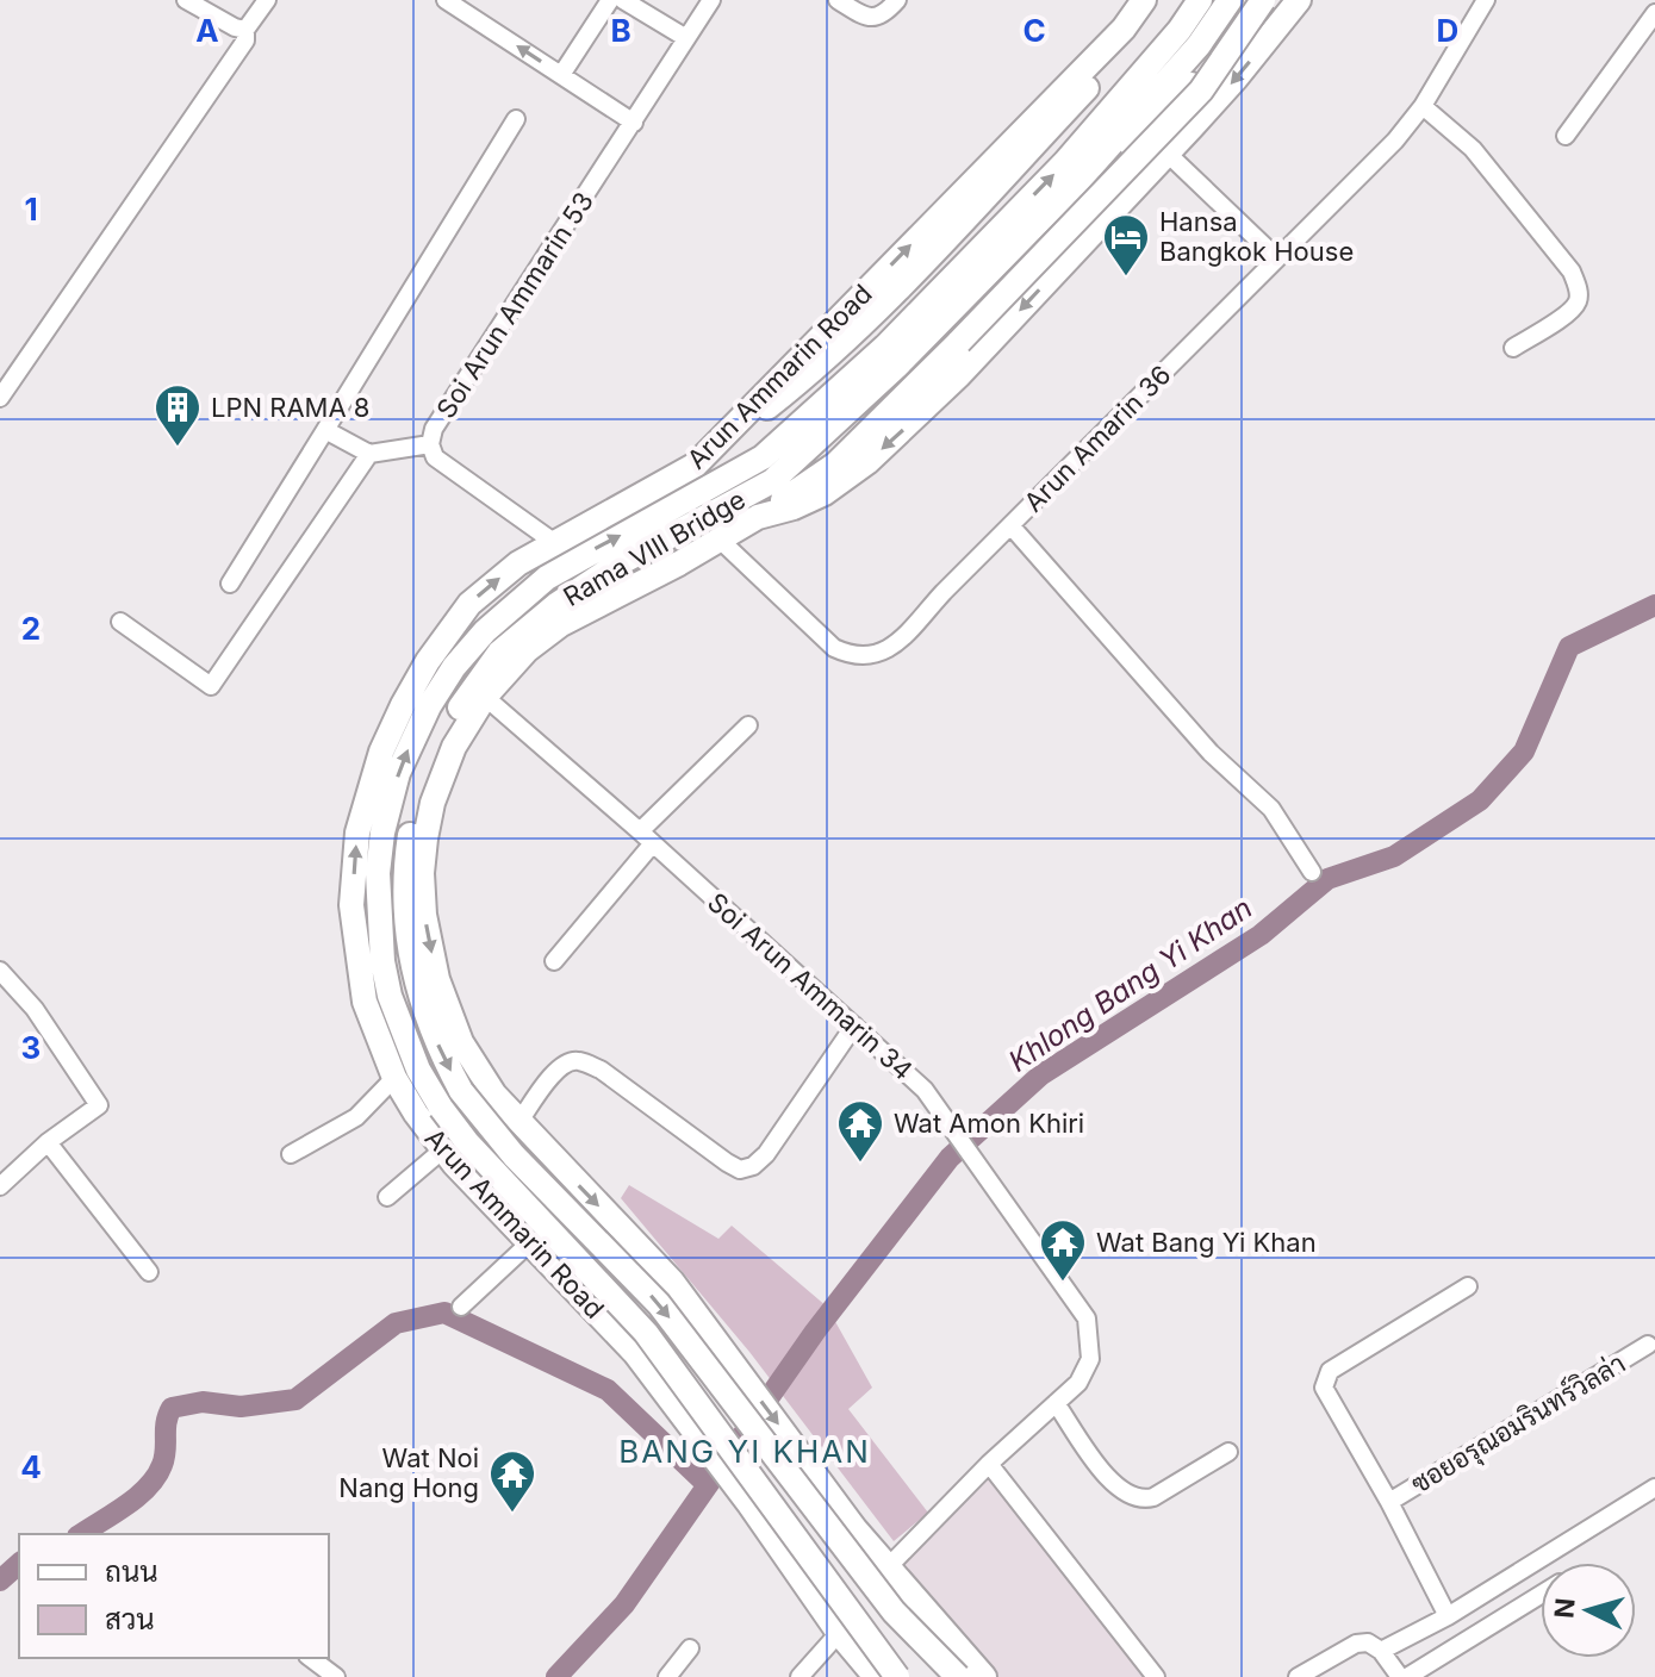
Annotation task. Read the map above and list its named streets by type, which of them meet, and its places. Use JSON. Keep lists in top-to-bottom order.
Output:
{
  "streets": {
    "main road": ["Arun Ammarin Road", "Rama VIII Bridge"],
    "street": [
      "Soi Arun Ammarin 53",
      "Arun Amarin 36",
      "Soi Arun Ammarin 34",
      "ซอยอรุณอมรินทร์วิลล่า"
    ]
  },
  "crossings": [
    ["Soi Arun Ammarin 53", "Arun Ammarin Road"]
  ],
  "districts": ["BANG YI KHAN"],
  "water": ["Khlong Bang Yi Khan"],
  "places": {
    "hotel": ["Hansa Bangkok House"],
    "building": ["LPN RAMA 8"],
    "temple": ["Wat Amon Khiri", "Wat Bang Yi Khan", "Wat Noi Nang Hong"]
  },
  "legend": ["ถนน", "สวน"],
  "north": "left",
  "grid": {
    "columns": [
      "A",
      "B",
      "C",
      "D"
    ],
    "rows": [
      "1",
      "2",
      "3",
      "4"
    ]
  }
}
